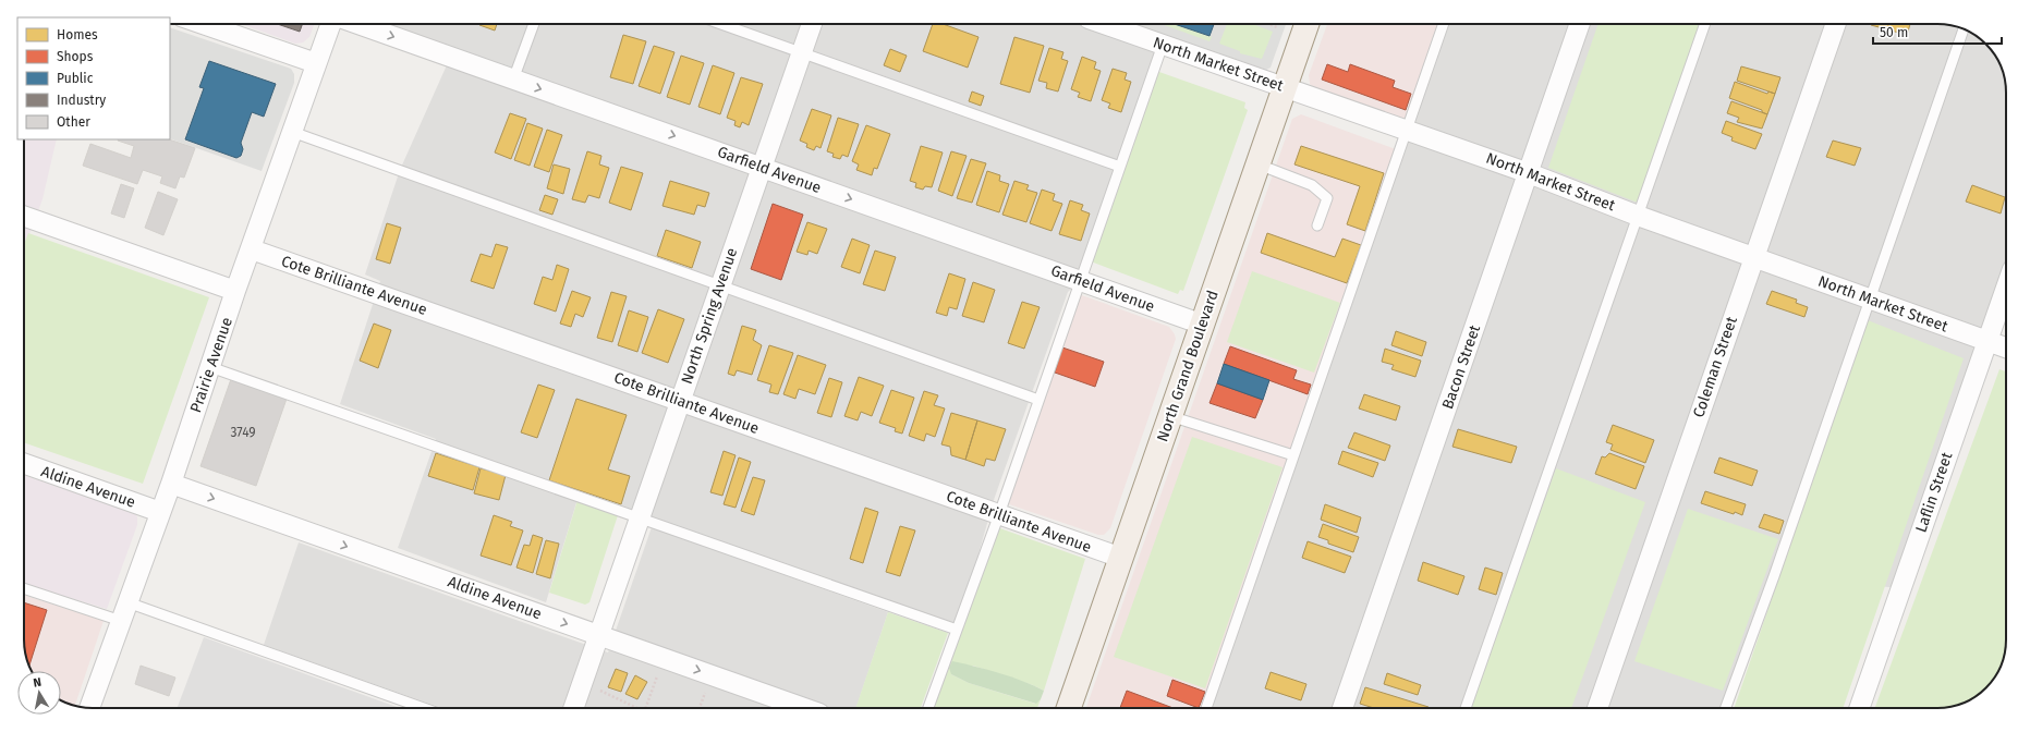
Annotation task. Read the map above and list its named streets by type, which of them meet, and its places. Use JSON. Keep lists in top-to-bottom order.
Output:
{
  "streets": {
    "main road": ["North Grand Boulevard"],
    "street": [
      "North Market Street",
      "Garfield Avenue",
      "Cote Brilliante Avenue",
      "North Spring Avenue",
      "Prairie Avenue",
      "Bacon Street",
      "Coleman Street",
      "Aldine Avenue",
      "Laflin Street"
    ]
  },
  "crossings": [
    ["North Market Street", "North Grand Boulevard"],
    ["North Market Street", "Bacon Street"],
    ["North Market Street", "Coleman Street"],
    ["North Market Street", "Laflin Street"],
    ["Garfield Avenue", "North Spring Avenue"],
    ["Garfield Avenue", "North Grand Boulevard"],
    ["Cote Brilliante Avenue", "North Spring Avenue"],
    ["Cote Brilliante Avenue", "Prairie Avenue"],
    ["Cote Brilliante Avenue", "North Grand Boulevard"],
    ["North Spring Avenue", "Aldine Avenue"],
    ["Prairie Avenue", "Aldine Avenue"]
  ],
  "one_way": ["Garfield Avenue", "Aldine Avenue"],
  "house_numbers": ["3749"],
  "legend": [
    "Homes",
    "Shops",
    "Public",
    "Industry",
    "Other"
  ],
  "scale_bar": "50 m",
  "north": "top"
}
